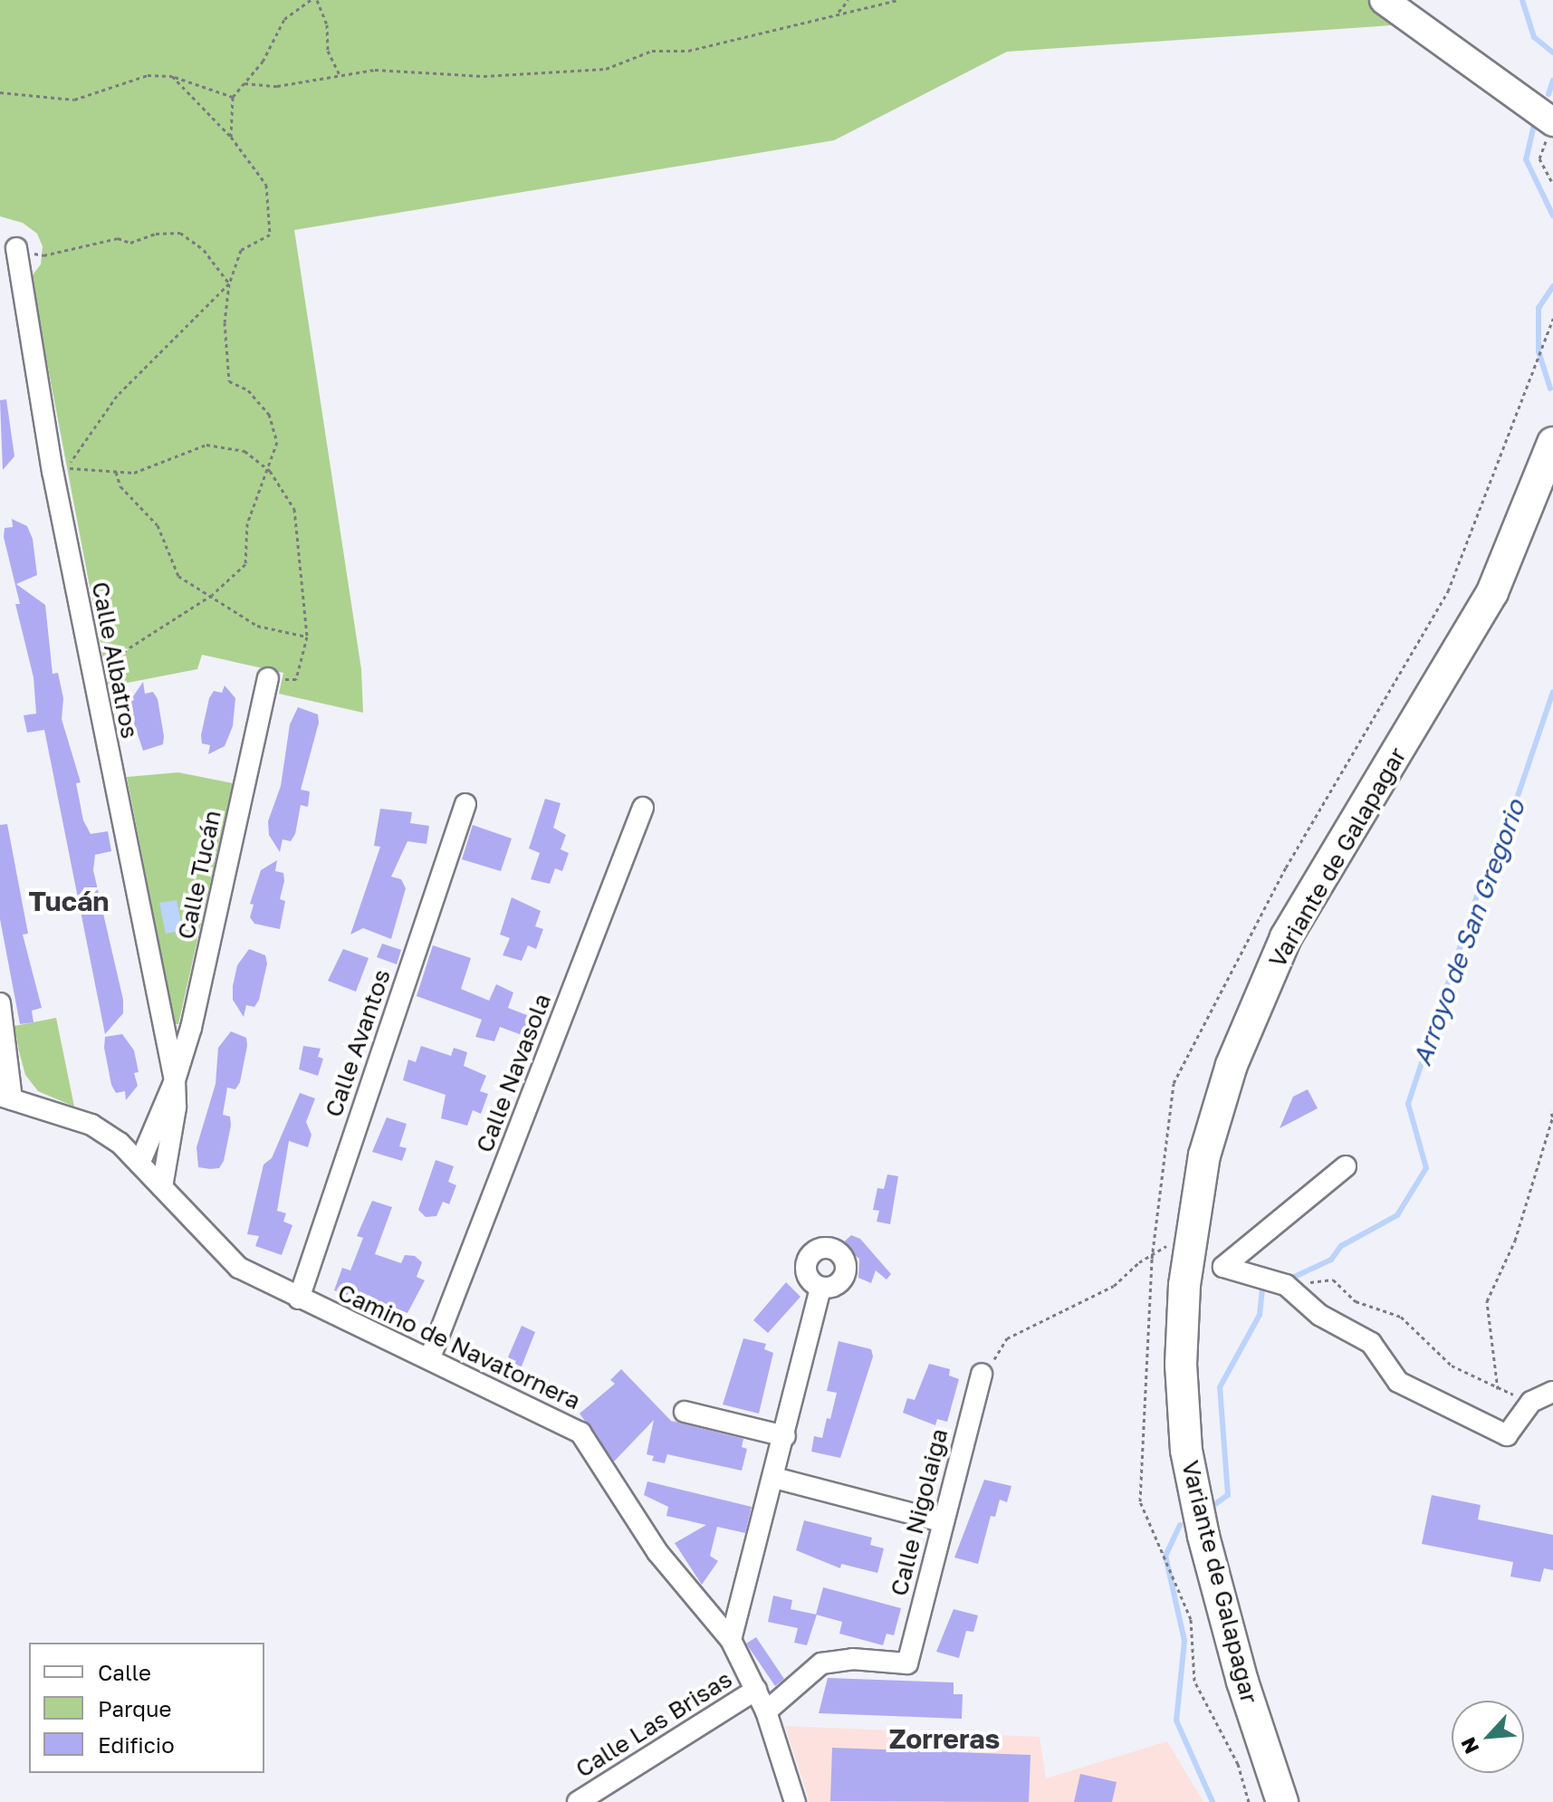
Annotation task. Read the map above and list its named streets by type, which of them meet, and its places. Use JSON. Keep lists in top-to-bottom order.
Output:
{
  "streets": {
    "main road": ["Variante de Galapagar"],
    "street": [
      "Calle Albatros",
      "Calle Tucán",
      "Calle Avantos",
      "Calle Navasola",
      "Camino de Navatornera",
      "Calle Nigolaiga",
      "Calle Las Brisas"
    ]
  },
  "crossings": [
    ["Calle Albatros", "Calle Tucán"],
    ["Calle Tucán", "Camino de Navatornera"],
    ["Calle Avantos", "Camino de Navatornera"],
    ["Calle Navasola", "Camino de Navatornera"],
    ["Camino de Navatornera", "Calle Nigolaiga"],
    ["Camino de Navatornera", "Calle Las Brisas"]
  ],
  "districts": ["Tucán", "Zorreras"],
  "water": ["Arroyo de San Gregorio"],
  "legend": ["Calle", "Parque", "Edificio"],
  "north": "bottom left"
}
